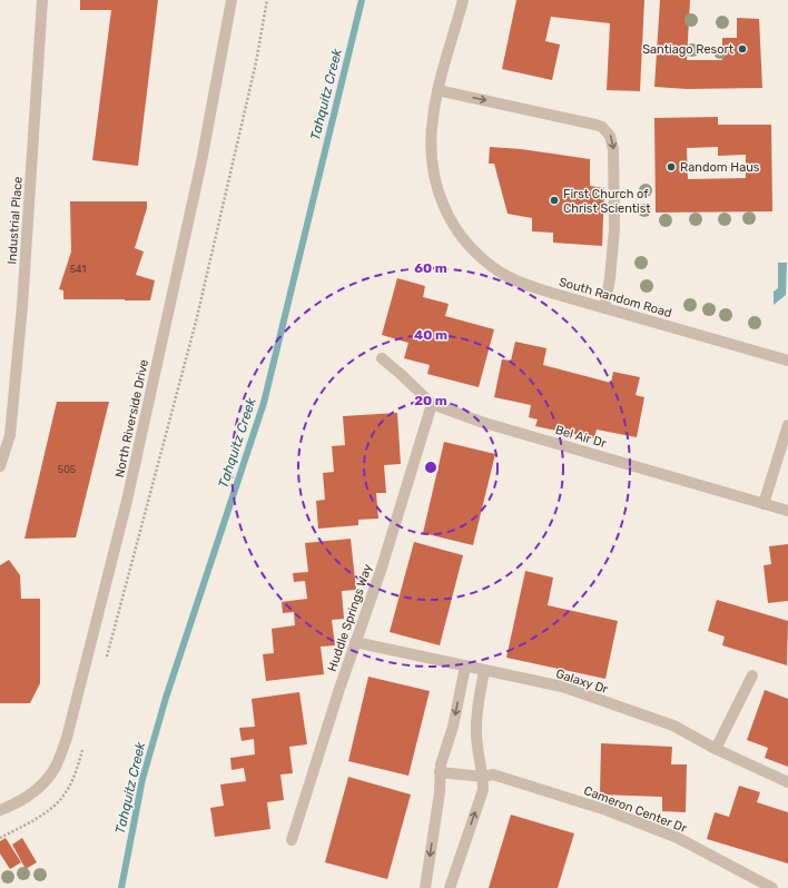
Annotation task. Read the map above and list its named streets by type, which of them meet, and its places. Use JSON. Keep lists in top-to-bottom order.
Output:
{
  "streets": {
    "street": [
      "Industrial Place",
      "South Random Road",
      "North Riverside Drive",
      "Bel Air Dr",
      "Huddle Springs Way",
      "Galaxy Dr",
      "Cameron Center Dr"
    ]
  },
  "crossings": [
    ["Bel Air Dr", "Huddle Springs Way"],
    ["Huddle Springs Way", "Galaxy Dr"]
  ],
  "water": ["Tahquitz Creek"],
  "places": ["Santiago Resort", "Random Haus", "First Church of Christ Scientist"],
  "house_numbers": ["541", "505"],
  "rings": ["60 m", "40 m", "20 m"]
}
